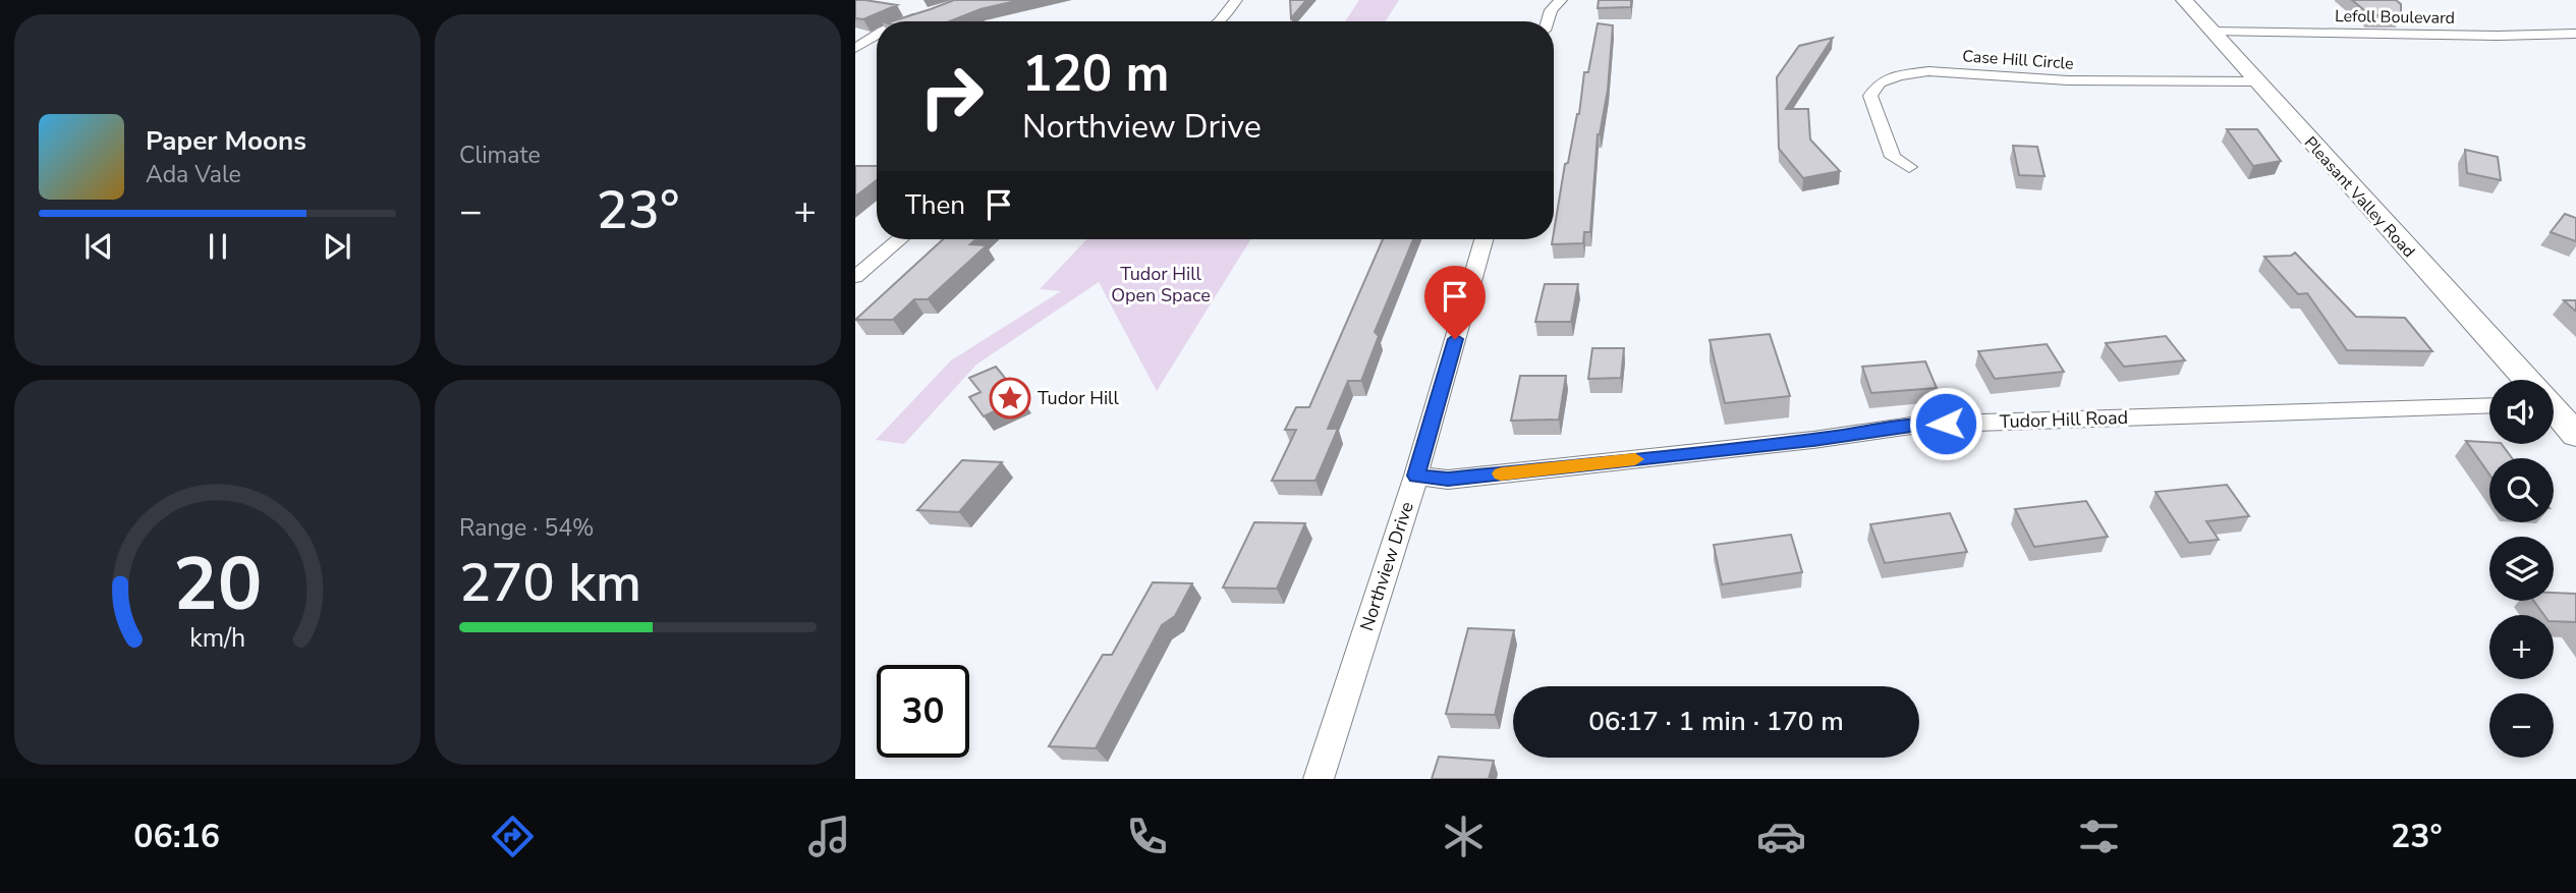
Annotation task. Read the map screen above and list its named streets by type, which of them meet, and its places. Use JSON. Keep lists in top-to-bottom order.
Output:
{
  "streets": {
    "main road": ["Pleasant Valley Road"],
    "street": [
      "Lefoll Boulevard",
      "Case Hill Circle",
      "Tudor Hill Road",
      "Northview Drive"
    ]
  },
  "crossings": [
    ["Lefoll Boulevard", "Pleasant Valley Road"],
    ["Case Hill Circle", "Pleasant Valley Road"],
    ["Tudor Hill Road", "Northview Drive"]
  ],
  "parks": ["Tudor Hill Open Space"],
  "places": {
    "place": ["Tudor Hill"]
  },
  "page": {
    "tile": [
      "Climate",
      ["Range · 54%", "270 km"]
    ],
    "turn": ["120 m", "Northview Drive"],
    "song": ["Paper Moons", "Ada Vale"],
    "then": "Then",
    "heat": ["−", "23°", "+"],
    "map_buttons": ["+", "−"],
    "limit": "30",
    "trip": "06:17 · 1 min · 170 m",
    "tabs": ["06:16", "23°"],
    "gauge": ["20", "km/h"]
  }
}
